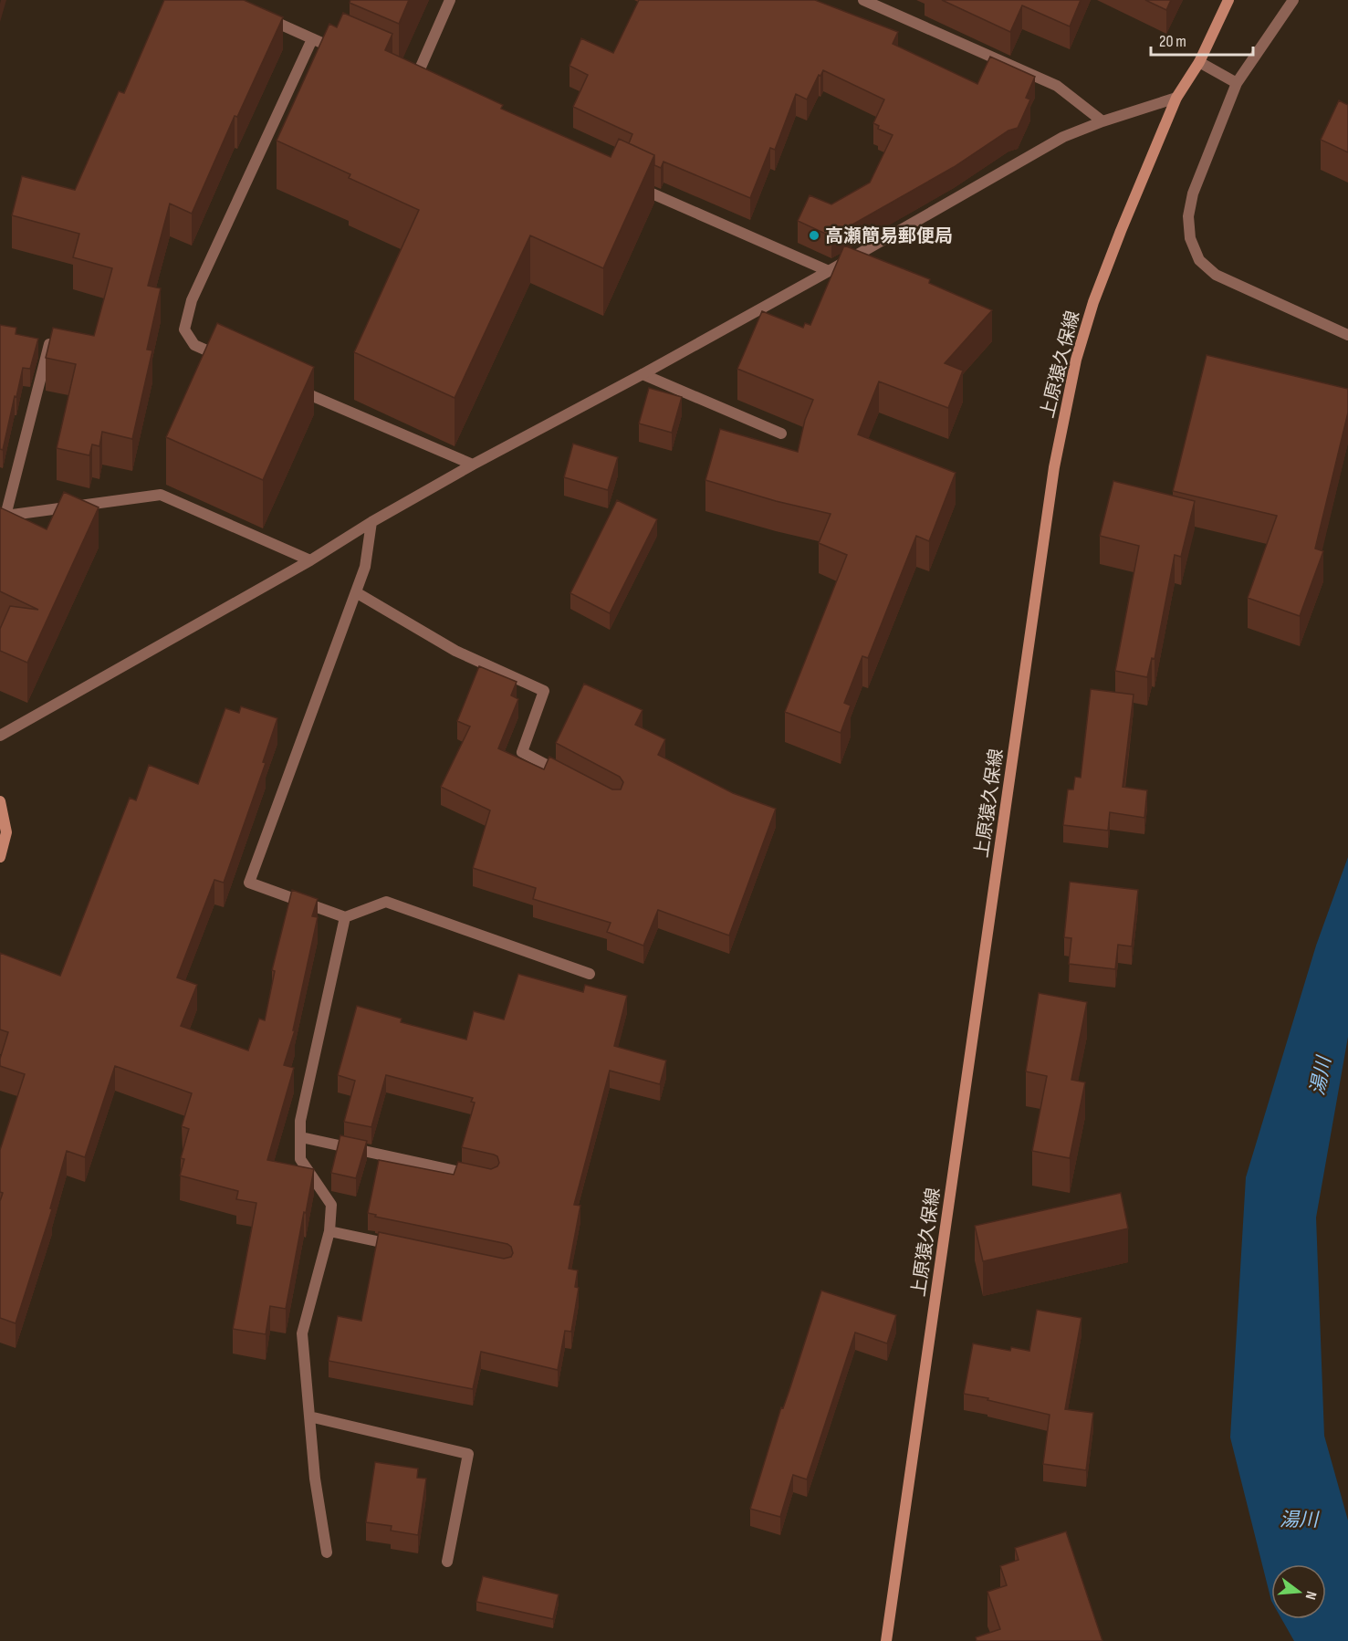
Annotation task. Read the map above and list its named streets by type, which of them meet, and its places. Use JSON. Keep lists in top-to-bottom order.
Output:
{
  "streets": {
    "main road": ["上原猿久保線"]
  },
  "water": ["湯川"],
  "places": ["高瀬簡易郵便局"],
  "scale_bar": "20 m",
  "north": "right"
}
